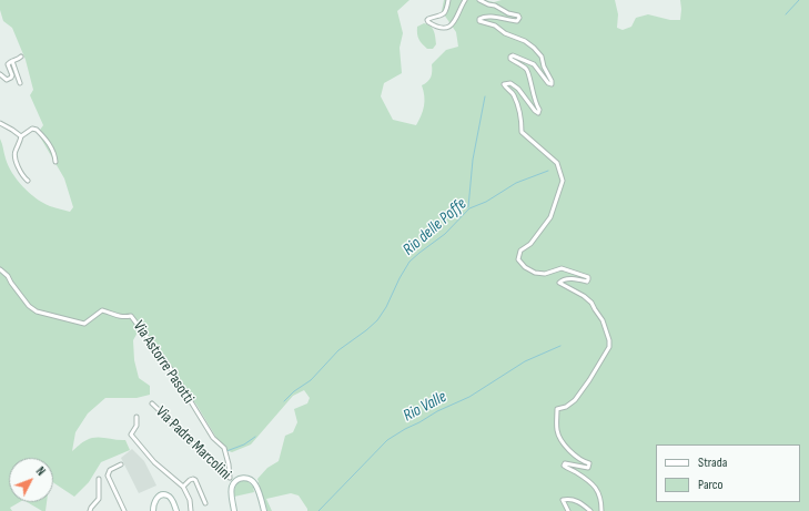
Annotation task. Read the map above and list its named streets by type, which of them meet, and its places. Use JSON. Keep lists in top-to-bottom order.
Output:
{
  "streets": {
    "street": ["Via Astorre Pasotti", "Via Padre Marcolini"]
  },
  "crossings": [
    ["Via Astorre Pasotti", "Via Padre Marcolini"]
  ],
  "water": ["Rio delle Poffe", "Rio Valle"],
  "legend": ["Strada", "Parco"],
  "north": "top right"
}
